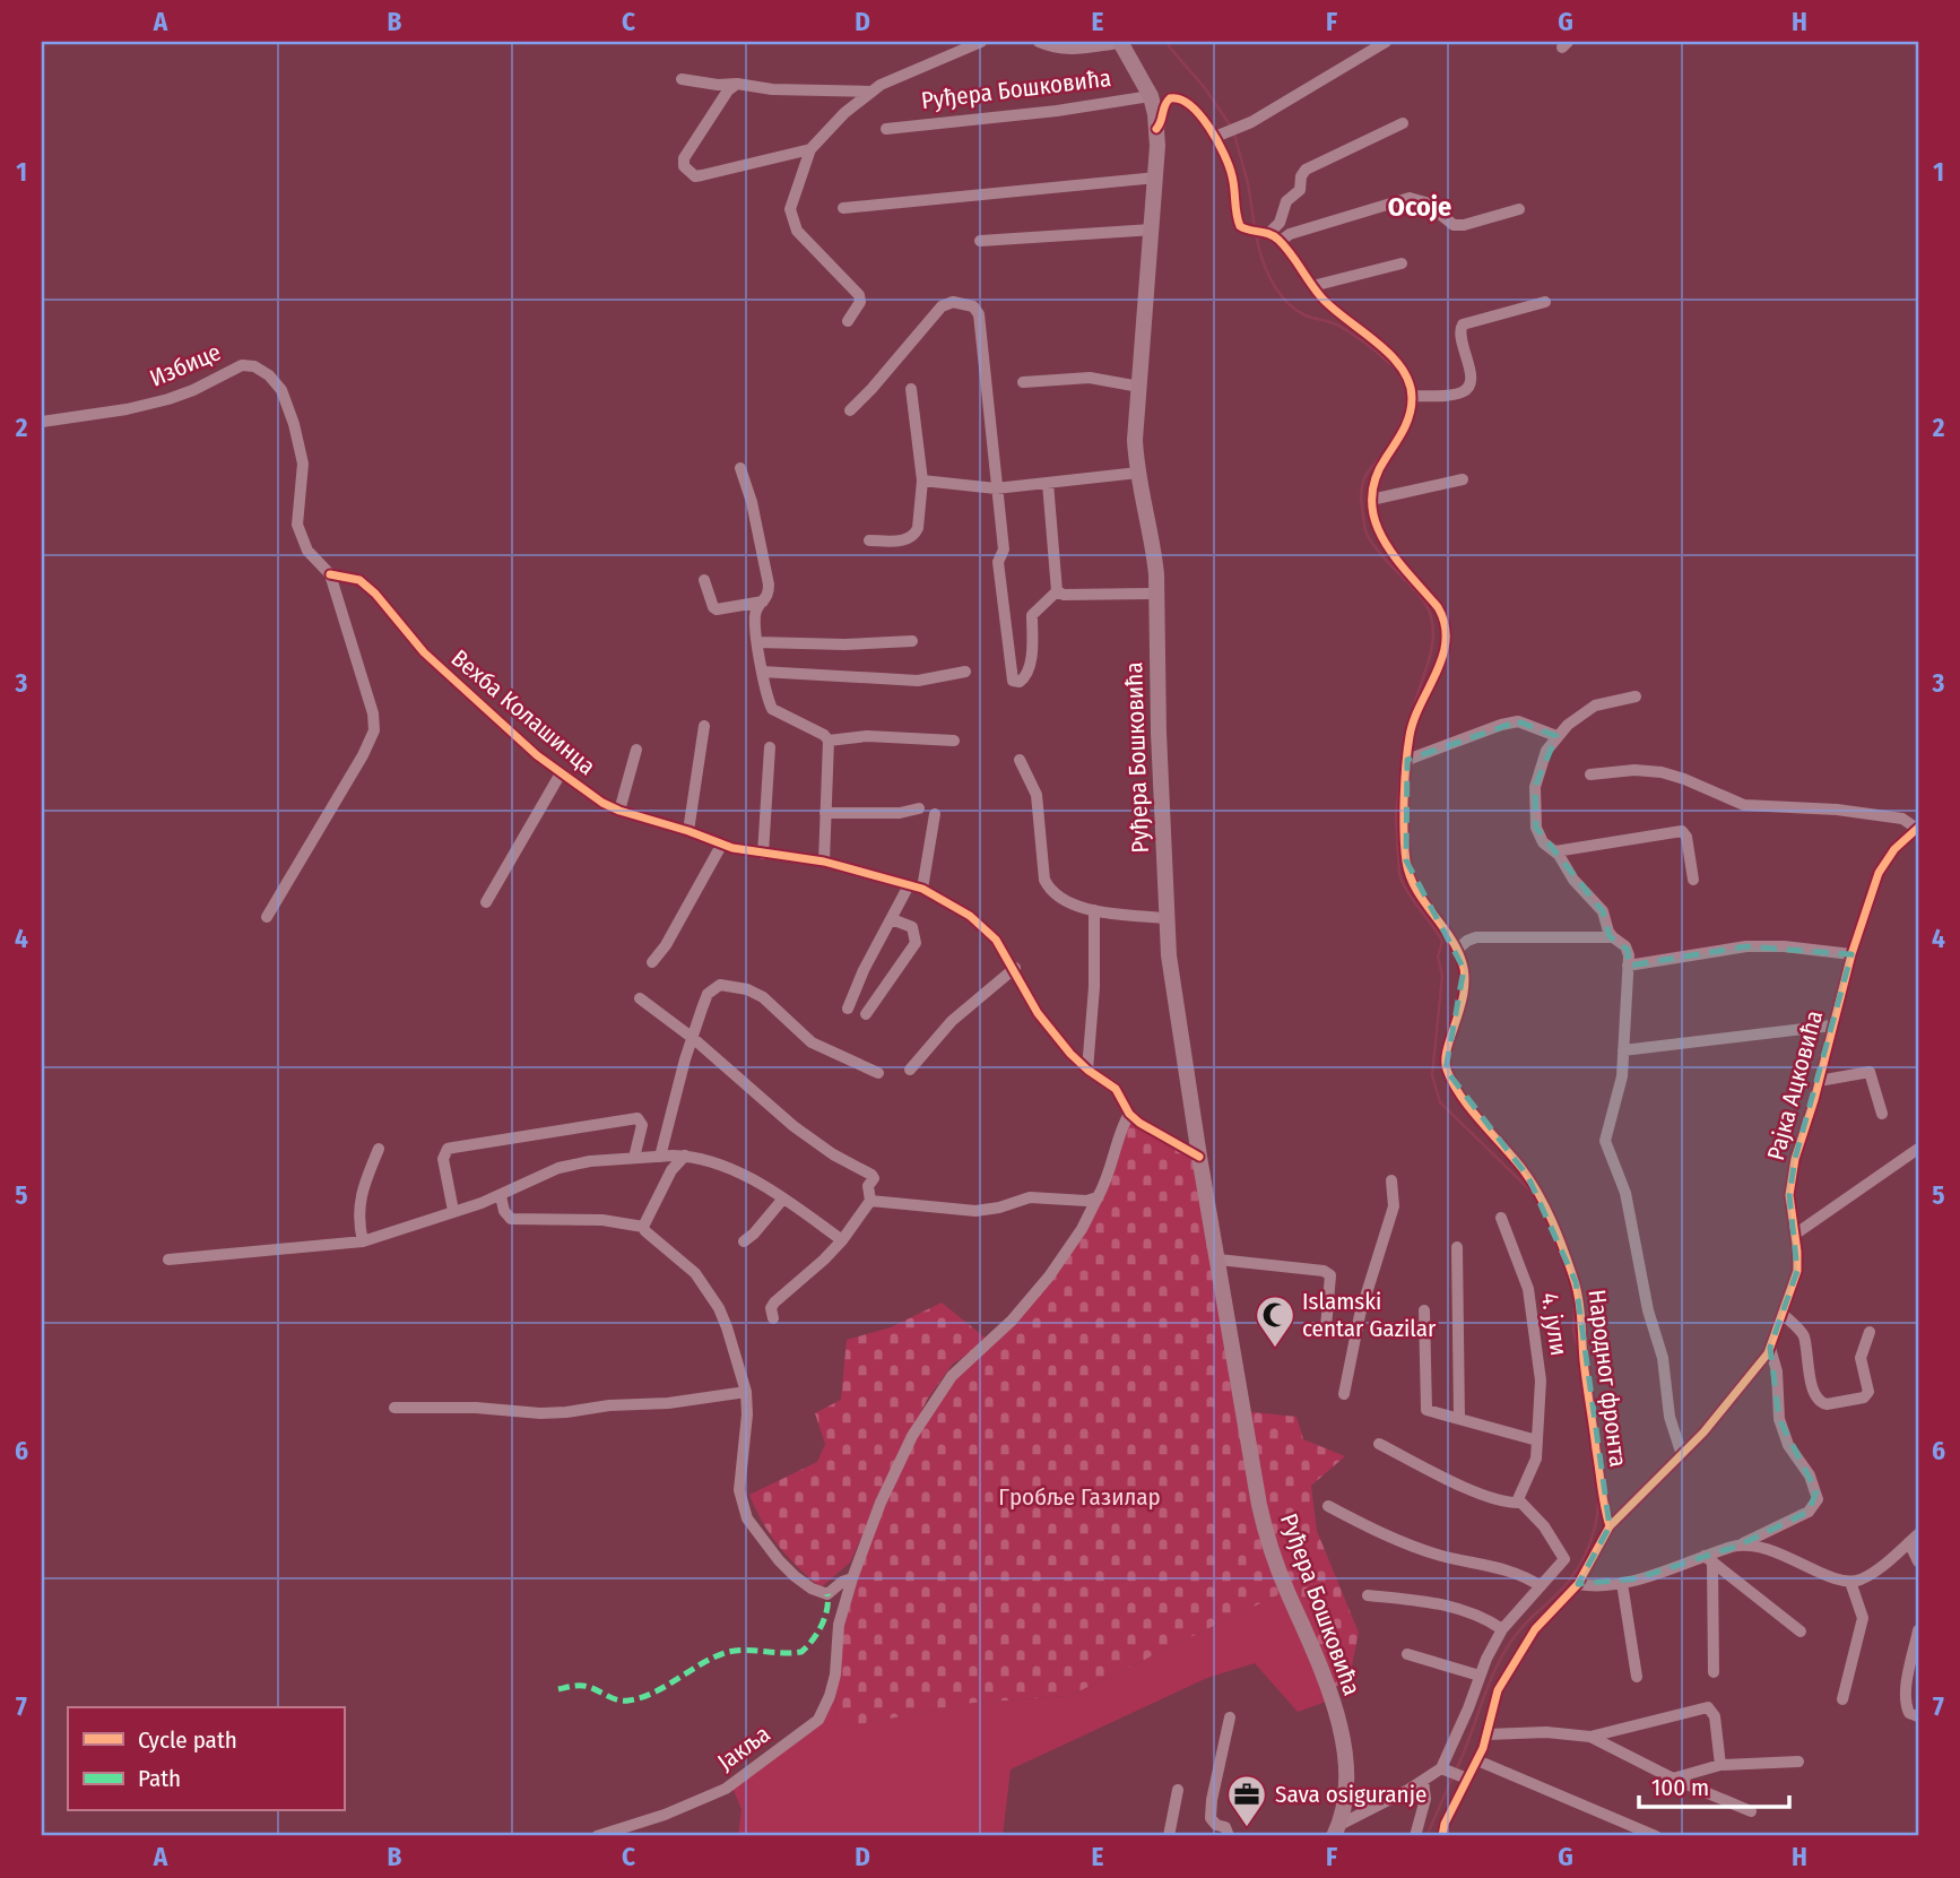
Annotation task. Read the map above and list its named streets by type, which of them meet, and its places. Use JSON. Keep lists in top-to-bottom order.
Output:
{
  "streets": {
    "main road": ["Руђера Бошковића"],
    "street": [
      "Избице",
      "Вехба Колашинца",
      "Рајка Ацковића",
      "4. јули",
      "Народног фронта",
      "Јакља"
    ]
  },
  "crossings": [
    ["Избице", "Вехба Колашинца"],
    ["Вехба Колашинца", "Јакља"],
    ["Рајка Ацковића", "Народног фронта"]
  ],
  "districts": ["Осоје"],
  "parks": ["Гробље Газилар"],
  "places": {
    "mosque": ["Islamski centar Gazilar"],
    "office": ["Sava osiguranje"]
  },
  "legend": ["Cycle path", "Path"],
  "scale_bar": "100 m",
  "grid": {
    "columns": [
      "A",
      "B",
      "C",
      "D",
      "E",
      "F",
      "G",
      "H"
    ],
    "rows": [
      "1",
      "2",
      "3",
      "4",
      "5",
      "6",
      "7"
    ]
  }
}
